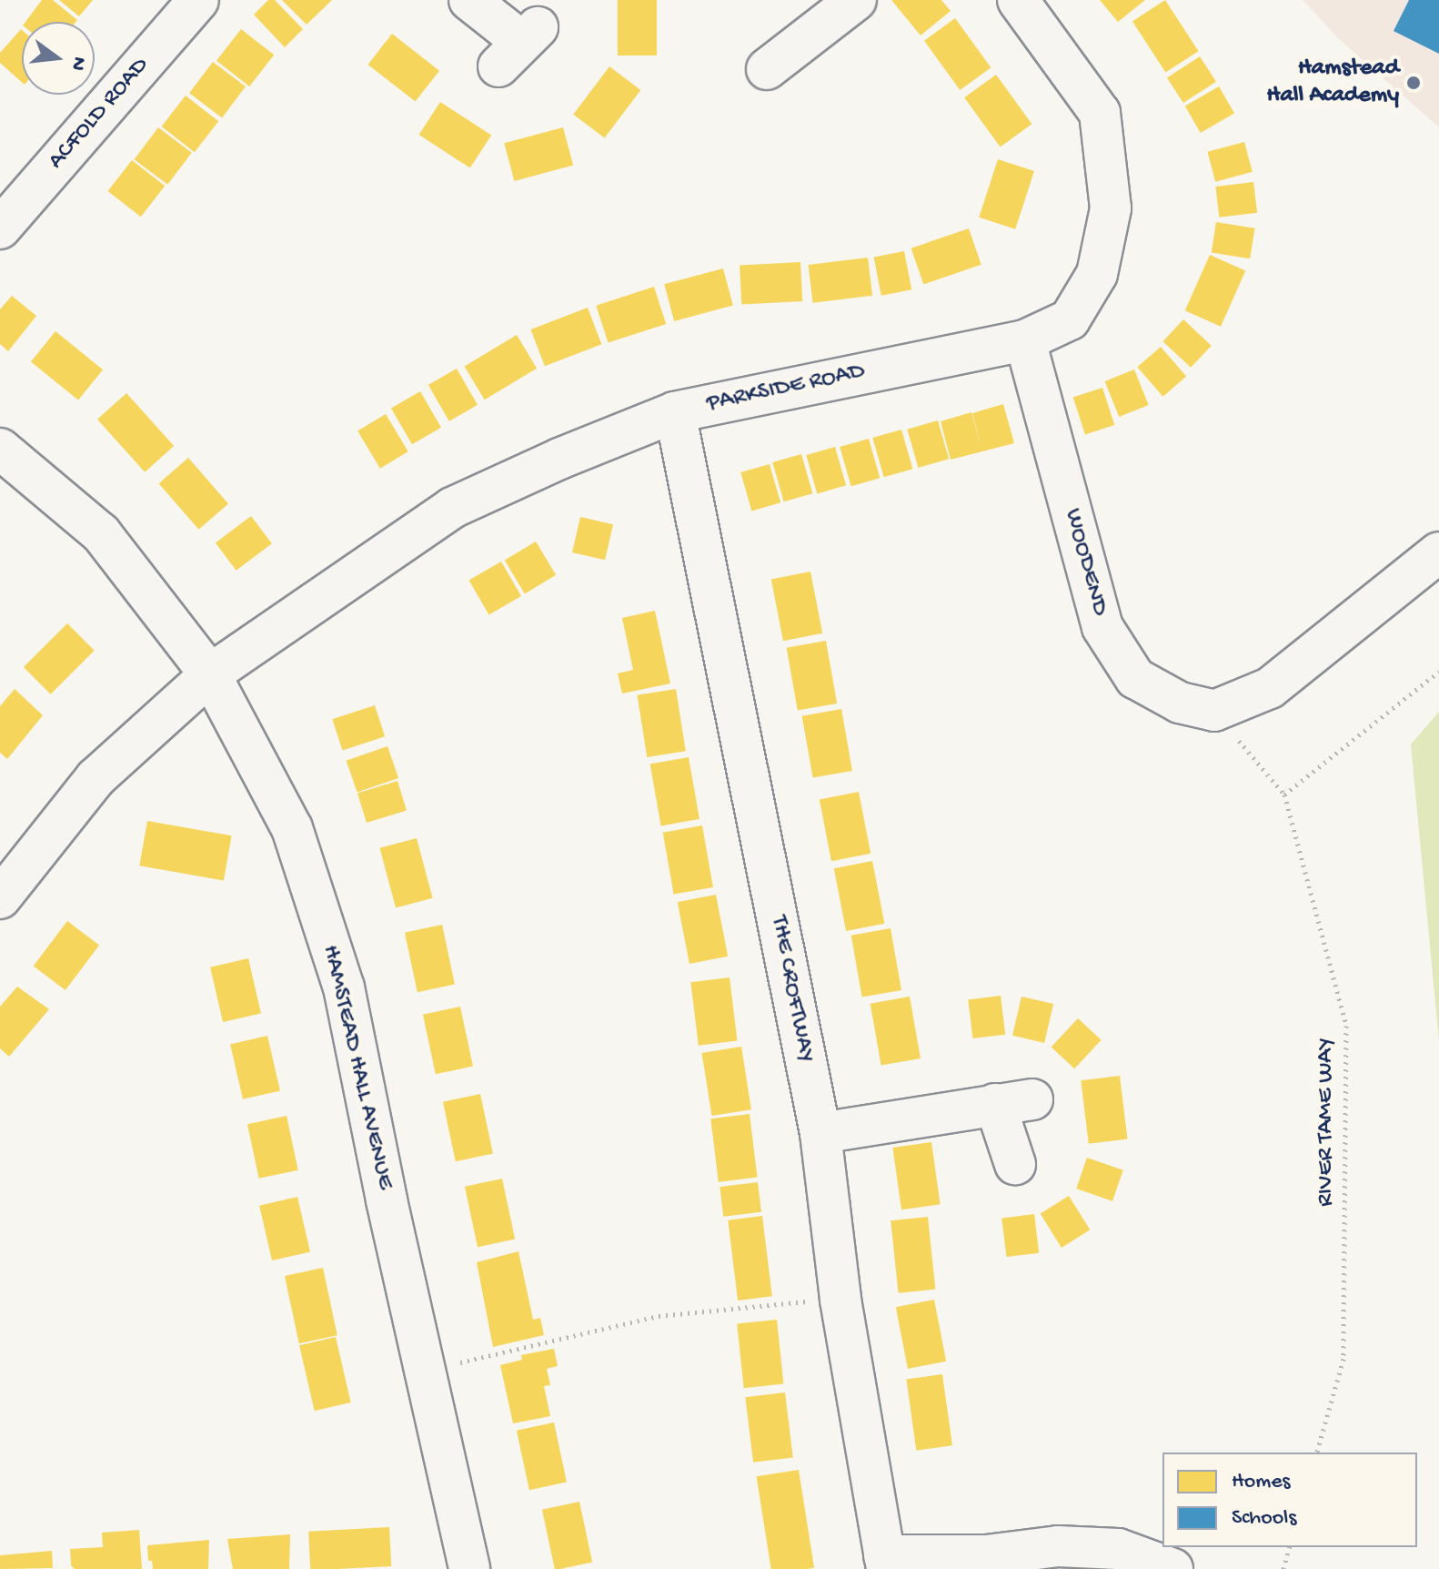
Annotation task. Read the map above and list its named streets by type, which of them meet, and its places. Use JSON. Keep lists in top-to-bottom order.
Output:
{
  "streets": {
    "street": [
      "ACFOLD ROAD",
      "PARKSIDE ROAD",
      "WOODEND",
      "THE CROFTWAY",
      "HAMSTEAD HALL AVENUE"
    ],
    "path": ["RIVER TAME WAY"]
  },
  "crossings": [
    ["PARKSIDE ROAD", "WOODEND"],
    ["PARKSIDE ROAD", "THE CROFTWAY"],
    ["PARKSIDE ROAD", "HAMSTEAD HALL AVENUE"],
    ["WOODEND", "RIVER TAME WAY"]
  ],
  "places": ["Hamstead Hall Academy"],
  "legend": ["Homes", "Schools"],
  "north": "right"
}
